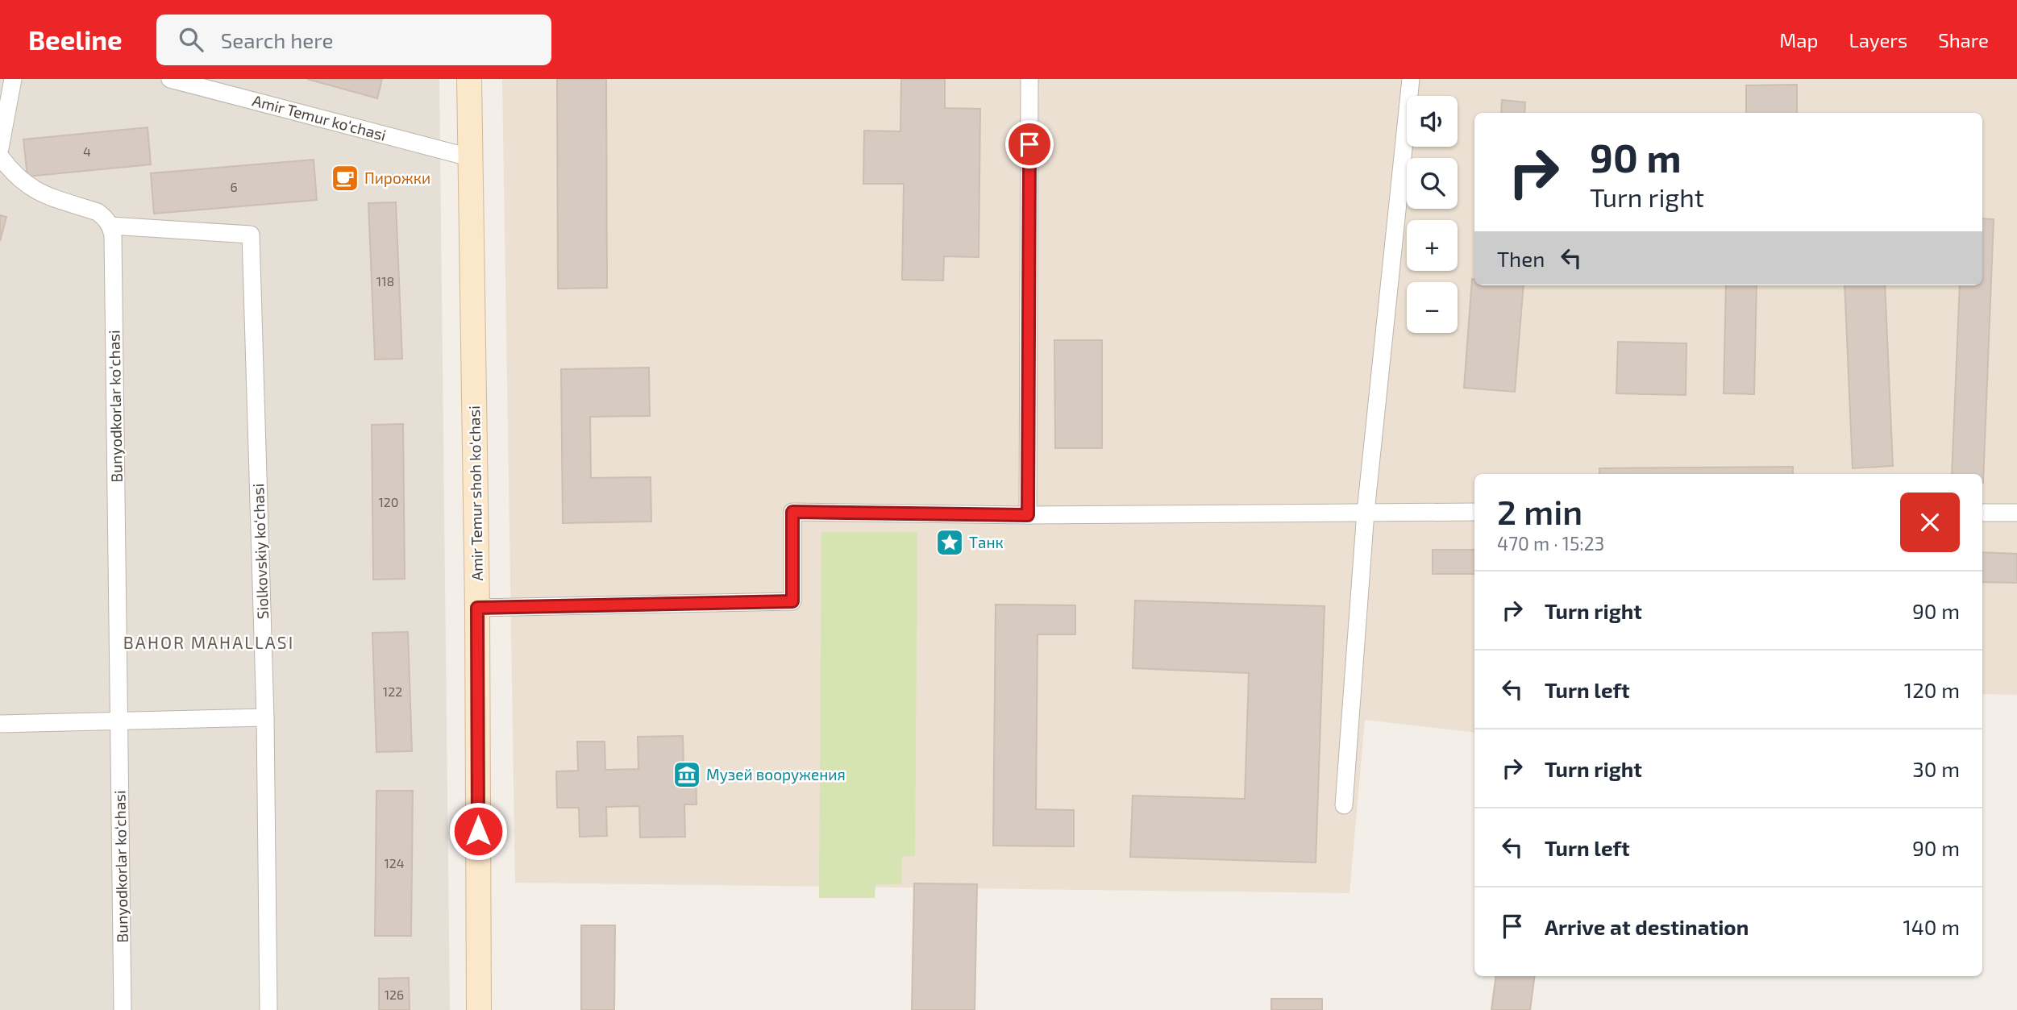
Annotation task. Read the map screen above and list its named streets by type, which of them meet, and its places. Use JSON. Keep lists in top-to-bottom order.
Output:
{
  "streets": {
    "main road": ["Amir Temur shoh ko‘chasi"],
    "street": ["Amir Temur ko‘chasi", "Bunyodkorlar ko‘chasi", "Siolkovskiy ko‘chasi"]
  },
  "crossings": [
    ["Amir Temur ko‘chasi", "Amir Temur shoh ko‘chasi"],
    ["Bunyodkorlar ko‘chasi", "Siolkovskiy ko‘chasi"]
  ],
  "districts": ["BAHOR MAHALLASI"],
  "places": {
    "cafe": ["Пирожки"],
    "place": ["Танк"],
    "museum": ["Музей вооружения"]
  },
  "house_numbers": [
    "4",
    "6",
    "118",
    "120",
    "122",
    "124",
    "126"
  ],
  "page": {
    "header": "Beeline",
    "search": "Search here",
    "nav": ["Map", "Layers", "Share"],
    "map_buttons": ["+", "−"],
    "turn": ["90 m", "Turn right"],
    "then": "Then",
    "heading": ["2 min", "470 m · 15:23"],
    "list": [
      {
        "name": "Turn right",
        "value": "90 m"
      },
      {
        "name": "Turn left",
        "value": "120 m"
      },
      {
        "name": "Turn right",
        "value": "30 m"
      },
      {
        "name": "Turn left",
        "value": "90 m"
      },
      {
        "name": "Arrive at destination",
        "value": "140 m"
      }
    ]
  }
}
